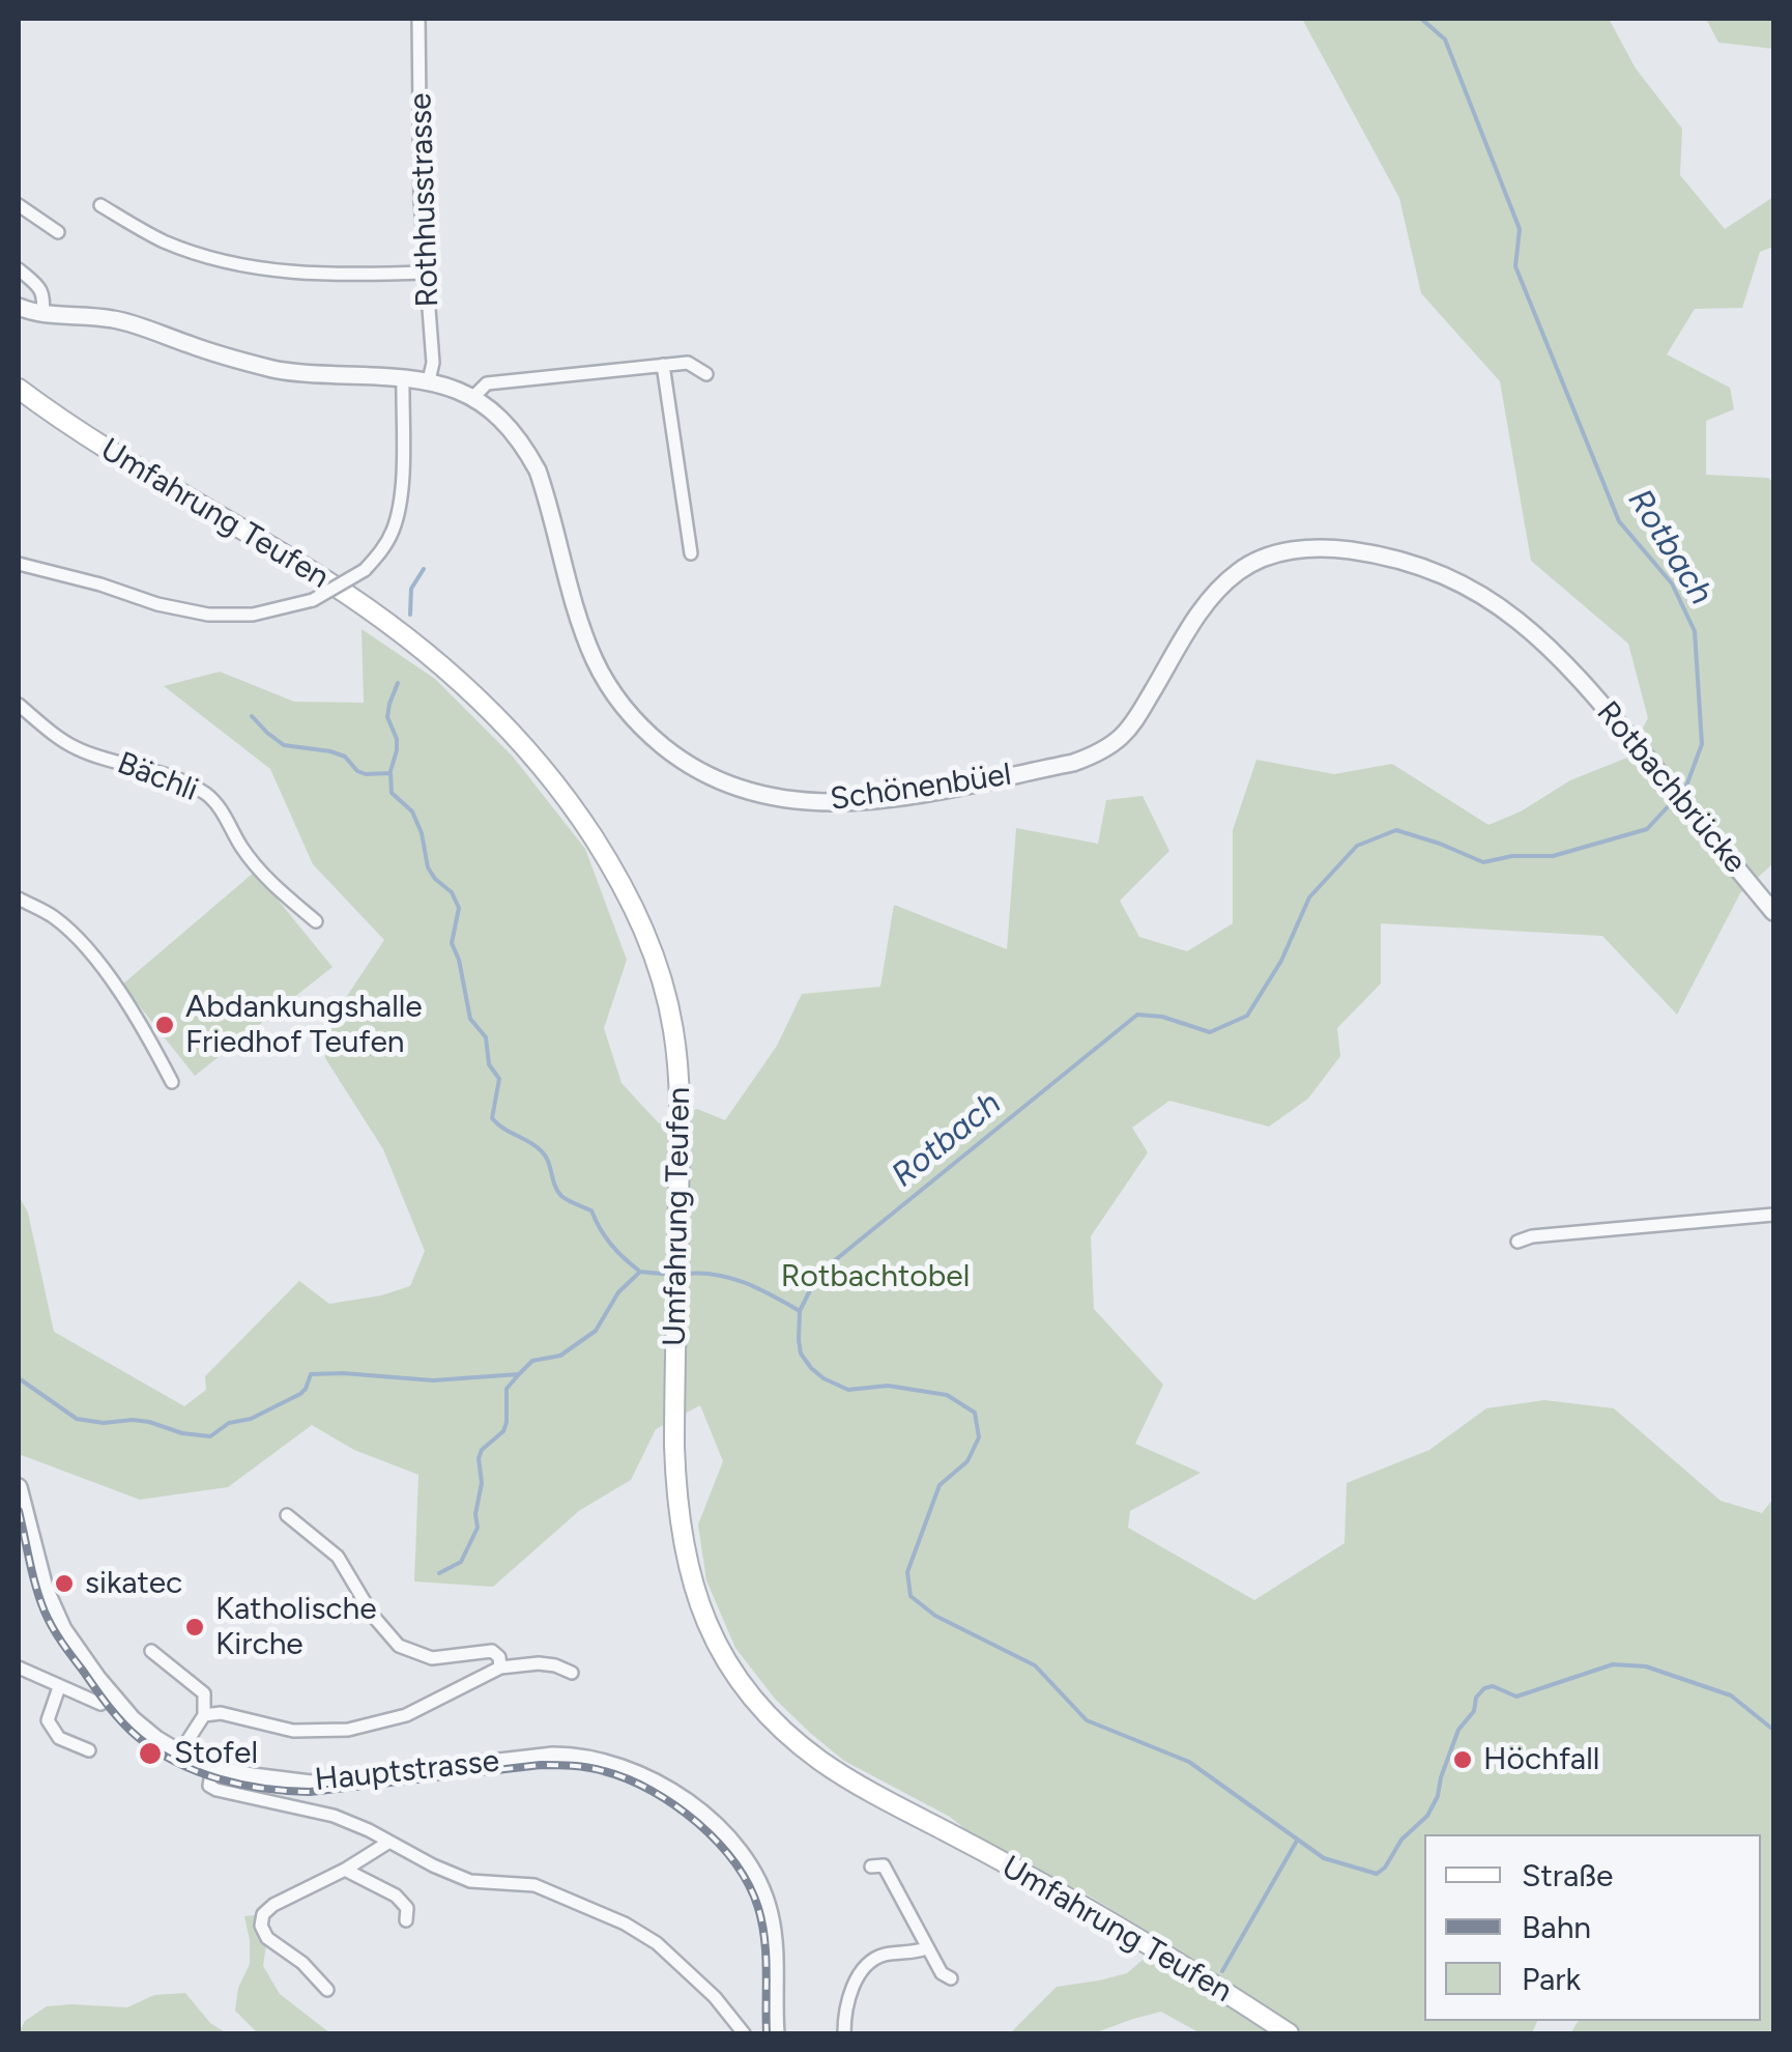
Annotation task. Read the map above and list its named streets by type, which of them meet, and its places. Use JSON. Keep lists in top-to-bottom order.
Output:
{
  "streets": {
    "main road": ["Umfahrung Teufen"],
    "street": [
      "Rothhusstrasse",
      "Bächli",
      "Schönenbüel",
      "Rotbachbrücke",
      "Hauptstrasse"
    ]
  },
  "crossings": [
    ["Schönenbüel", "Rotbachbrücke"]
  ],
  "water": ["Rotbach"],
  "parks": ["Rotbachtobel"],
  "places": [
    "Abdankungshalle Friedhof Teufen",
    "sikatec",
    "Katholische Kirche",
    "Stofel",
    "Höchfall"
  ],
  "legend": ["Straße", "Bahn", "Park"]
}
